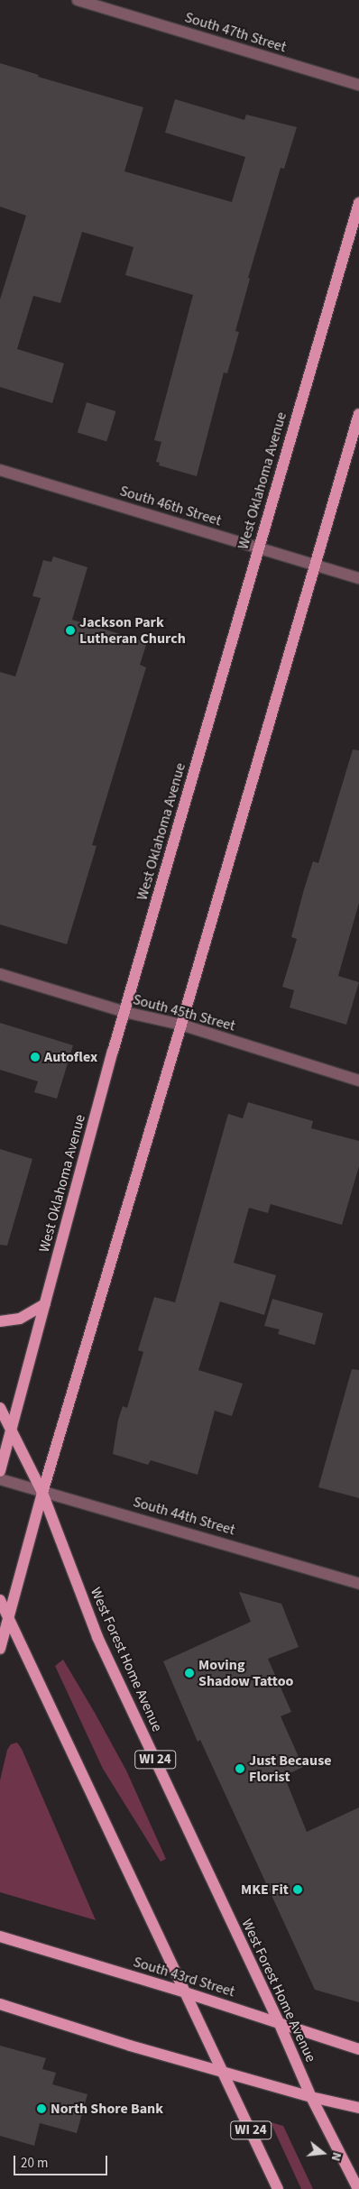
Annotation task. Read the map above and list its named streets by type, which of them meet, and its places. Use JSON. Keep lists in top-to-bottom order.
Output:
{
  "streets": {
    "main road": [
      "West Oklahoma Avenue",
      "West Forest Home Avenue",
      "WI 24",
      "South 43rd Street"
    ],
    "street": [
      "South 47th Street",
      "South 46th Street",
      "South 45th Street",
      "South 44th Street"
    ]
  },
  "crossings": [
    ["West Oklahoma Avenue", "South 46th Street"],
    ["West Oklahoma Avenue", "South 45th Street"],
    ["West Oklahoma Avenue", "West Forest Home Avenue"],
    ["South 44th Street", "West Forest Home Avenue"],
    ["West Forest Home Avenue", "South 43rd Street"],
    ["WI 24", "South 43rd Street"]
  ],
  "places": [
    "Jackson Park Lutheran Church",
    "Autoflex",
    "Moving Shadow Tattoo",
    "Just Because Florist",
    "MKE Fit",
    "North Shore Bank"
  ],
  "scale_bar": "20 m",
  "north": "right"
}
